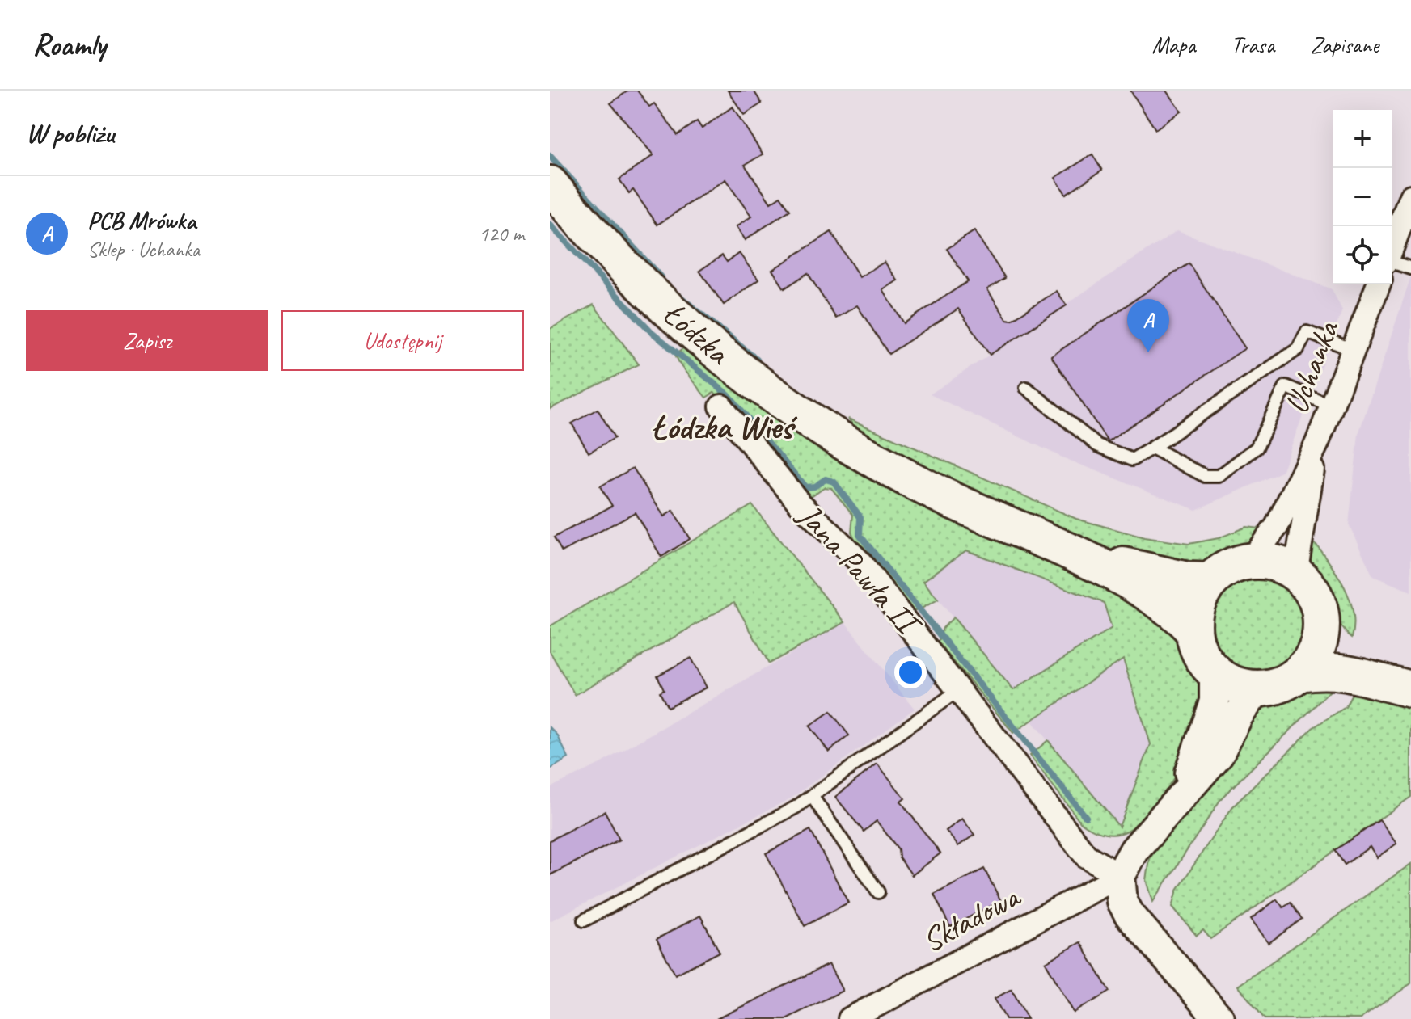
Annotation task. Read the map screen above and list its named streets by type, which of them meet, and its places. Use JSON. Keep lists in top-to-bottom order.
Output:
{
  "streets": {
    "main road": ["Łódzka"],
    "street": ["Uchanka", "Jana Pawła II", "Składowa"]
  },
  "crossings": [
    ["Jana Pawła II", "Składowa"]
  ],
  "districts": ["Łódzka Wieś"],
  "page": {
    "header": "Roamly",
    "nav": ["Mapa", "Trasa", "Zapisane"],
    "heading": "W pobliżu",
    "map_buttons": ["+", "−"],
    "list": [
      {
        "mark": "A",
        "name": "PCB Mrówka",
        "note": "Sklep · Uchanka",
        "value": "120 m"
      }
    ],
    "buttons": ["Zapisz", "Udostępnij"],
    "pins": "A"
  }
}
